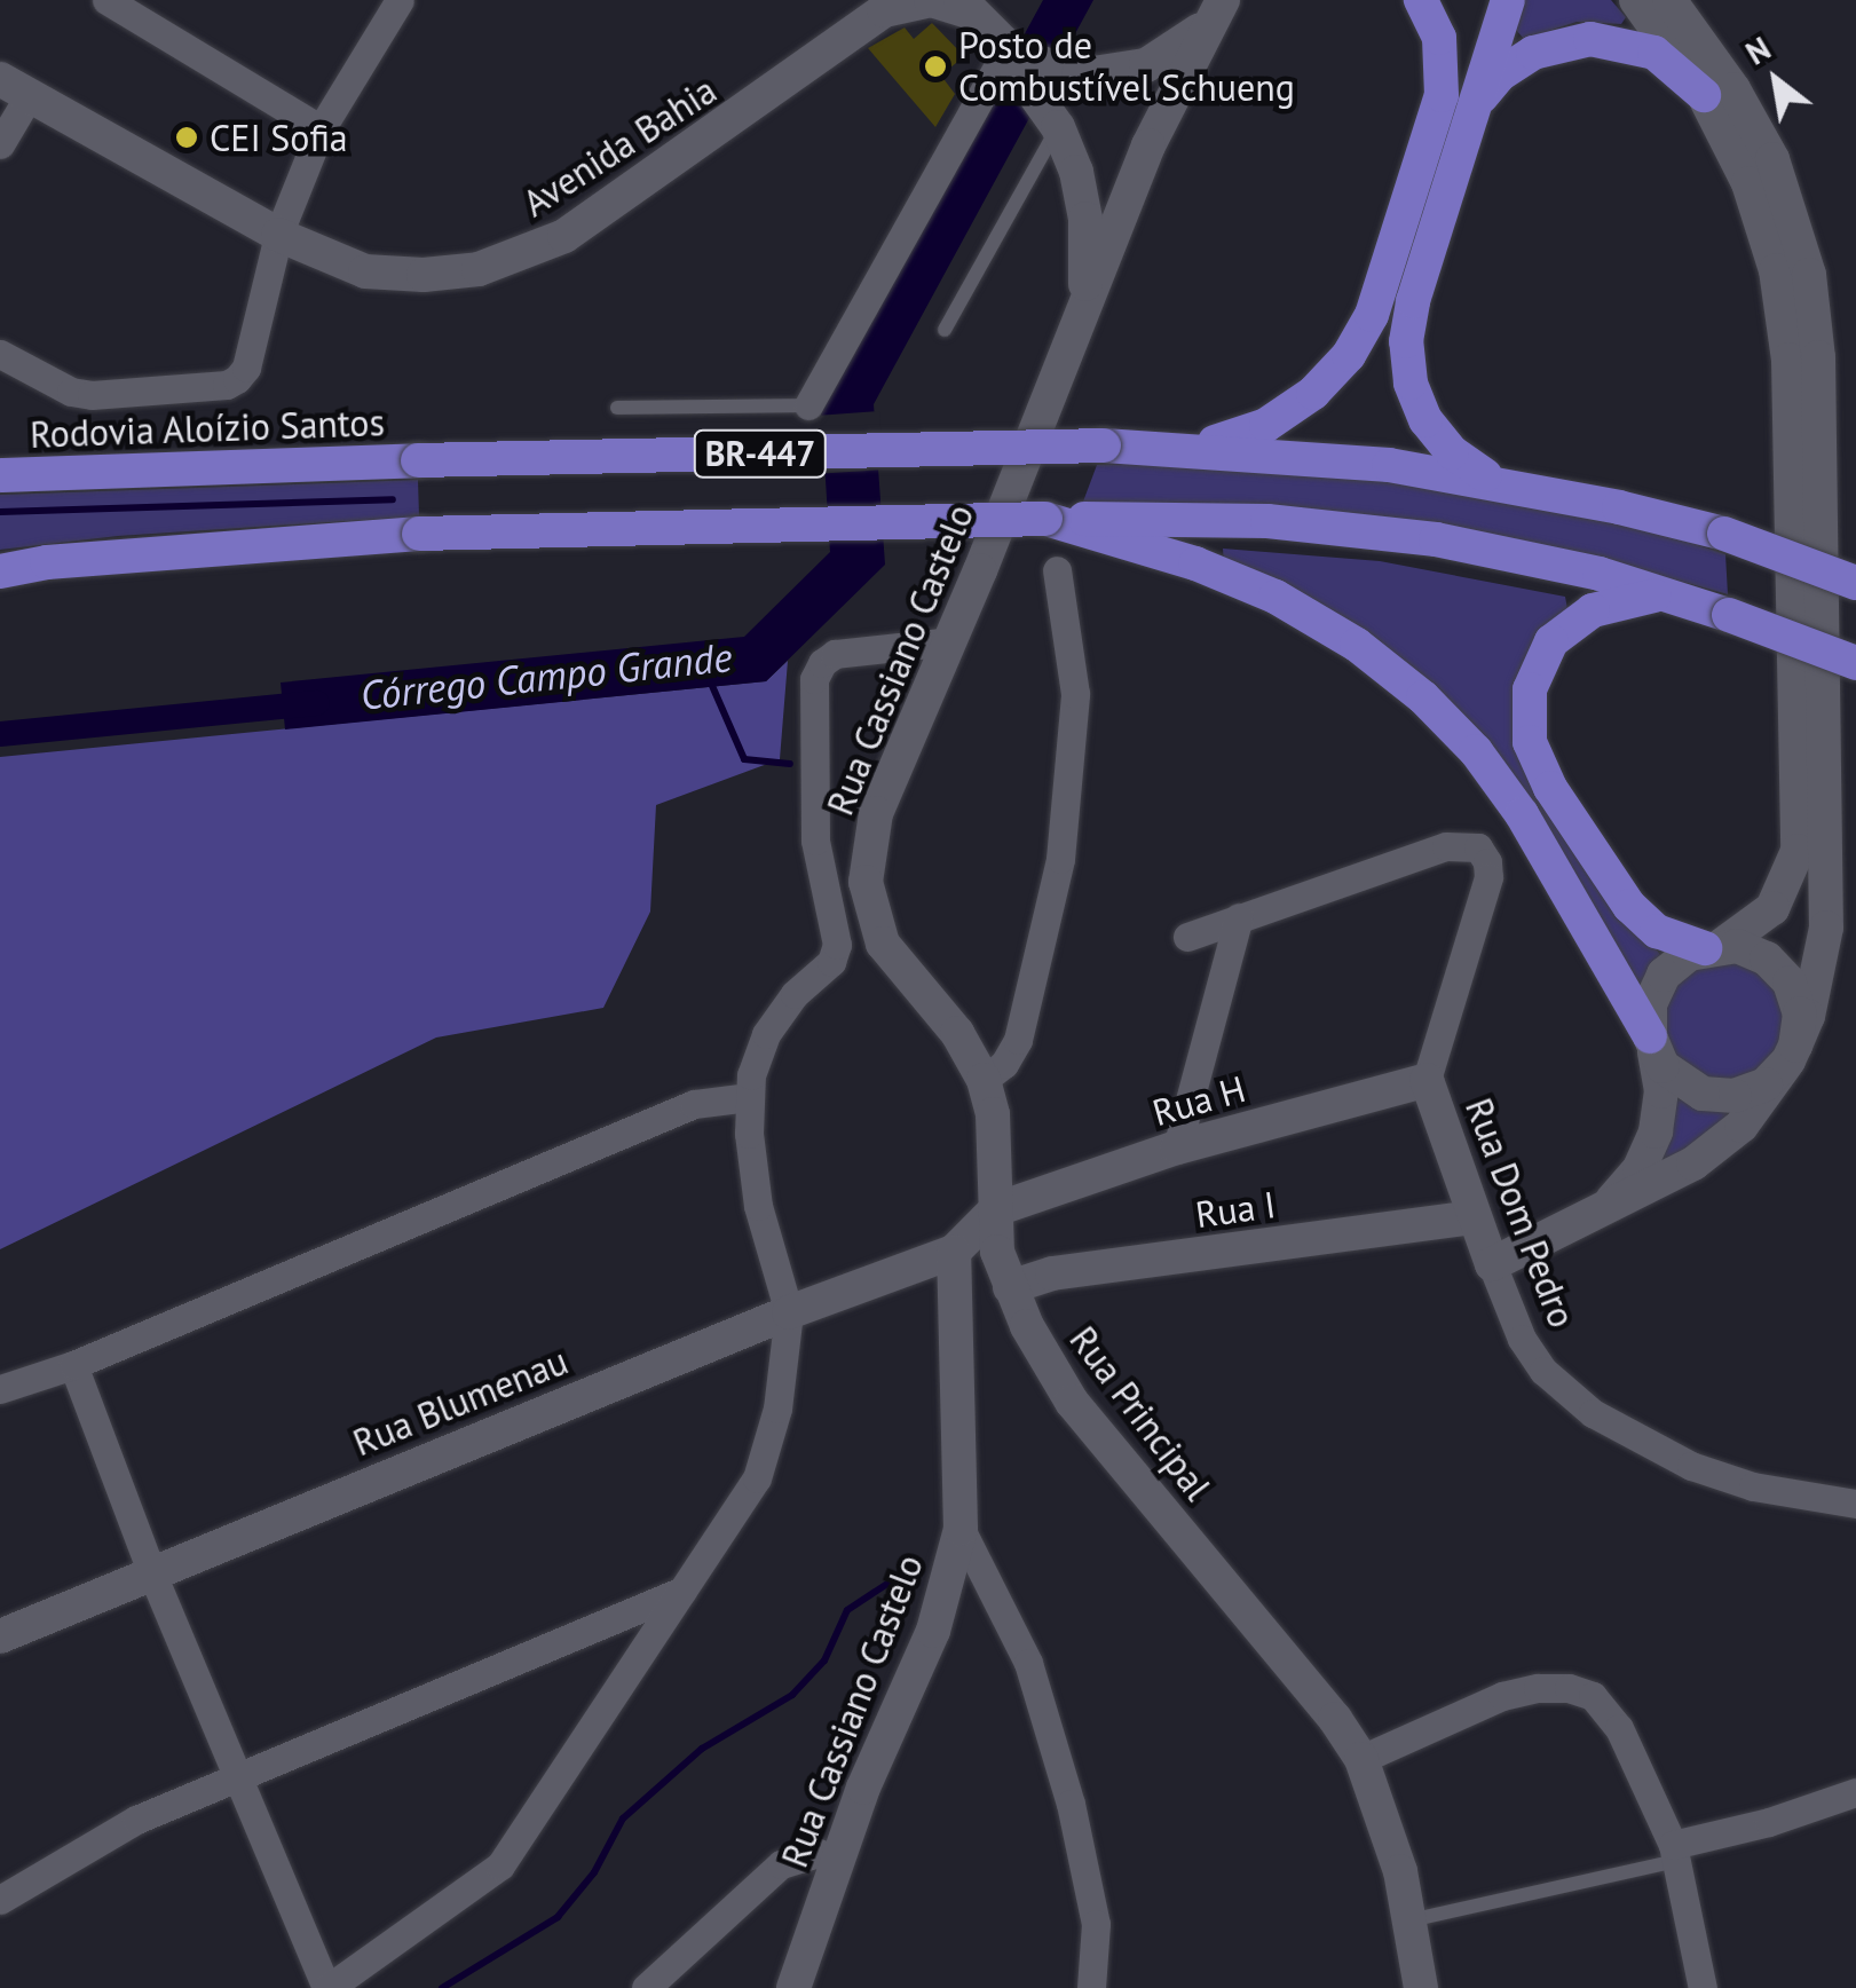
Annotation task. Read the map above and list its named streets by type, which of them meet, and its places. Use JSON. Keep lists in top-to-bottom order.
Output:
{
  "streets": {
    "main road": [
      "Avenida Bahia",
      "Rodovia Aloízio Santos",
      "BR-447",
      "Rua Cassiano Castelo",
      "Rua H",
      "Rua I",
      "Rua Dom Pedro",
      "Rua Blumenau",
      "Rua Principal"
    ]
  },
  "crossings": [
    ["Avenida Bahia", "Rua Cassiano Castelo"],
    ["Rodovia Aloízio Santos", "BR-447"],
    ["Rua Cassiano Castelo", "Rua Blumenau"],
    ["Rua Cassiano Castelo", "Rua Principal"],
    ["Rua H", "Rua Dom Pedro"],
    ["Rua H", "Rua Principal"],
    ["Rua I", "Rua Dom Pedro"],
    ["Rua I", "Rua Principal"]
  ],
  "water": ["Córrego Campo Grande"],
  "places": ["Posto de Combustível Schueng", "CEI Sofia"],
  "north": "top left"
}
